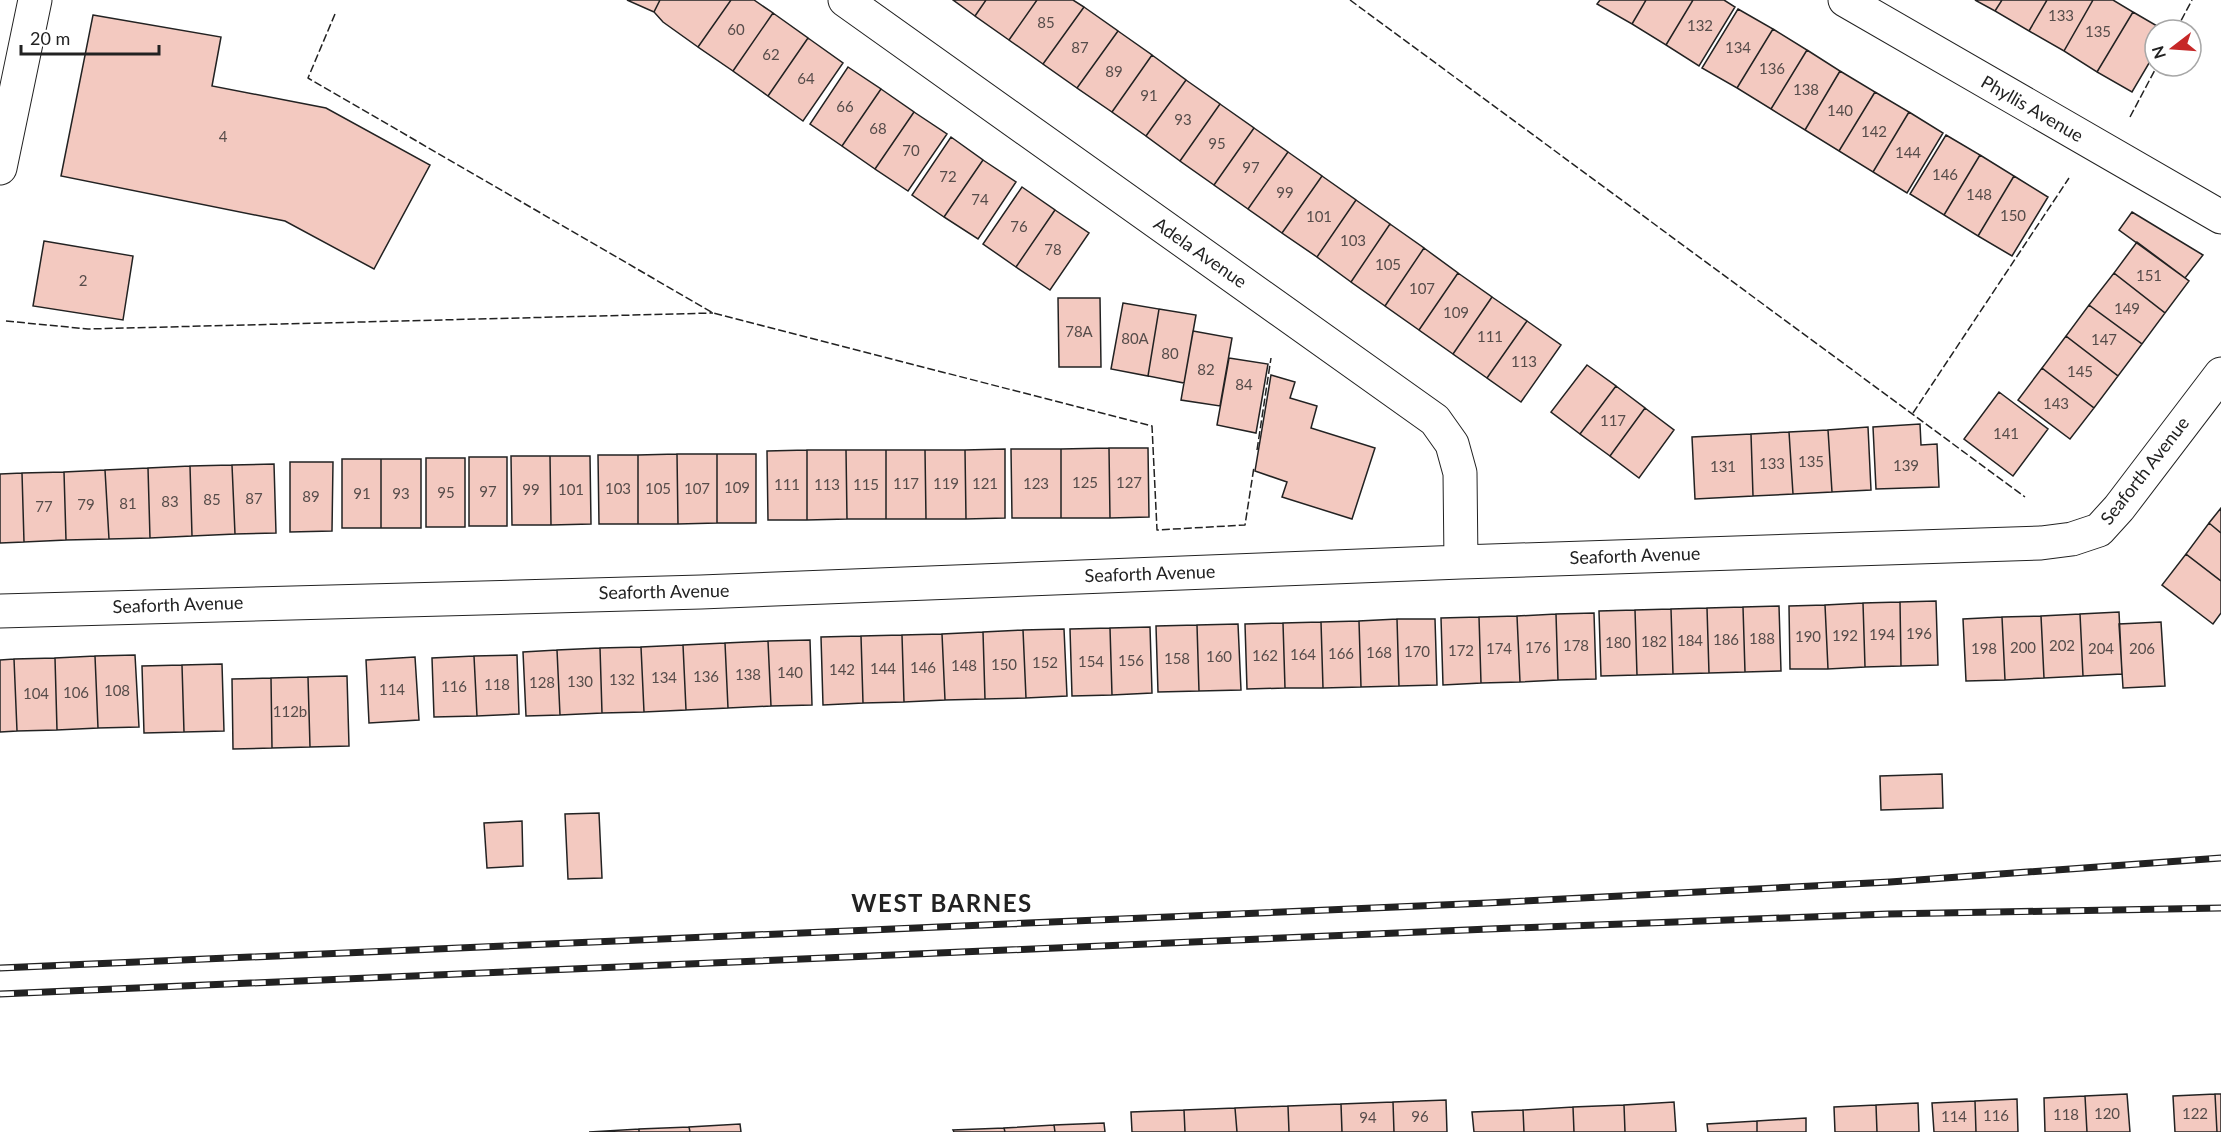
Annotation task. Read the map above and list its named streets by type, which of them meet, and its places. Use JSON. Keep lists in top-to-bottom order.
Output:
{
  "streets": {
    "street": ["Phyllis Avenue", "Adela Avenue", "Seaforth Avenue"]
  },
  "crossings": [
    ["Adela Avenue", "Seaforth Avenue"]
  ],
  "districts": ["WEST BARNES"],
  "house_numbers": [
    "133",
    "85",
    "132",
    "60",
    "135",
    "87",
    "134",
    "62",
    "136",
    "89",
    "64",
    "138",
    "91",
    "66",
    "140",
    "93",
    "68",
    "142",
    "4",
    "95",
    "70",
    "144",
    "97",
    "146",
    "72",
    "99",
    "148",
    "74",
    "150",
    "101",
    "76",
    "103",
    "78",
    "105",
    "151",
    "2",
    "107",
    "149",
    "109",
    "78A",
    "111",
    "80A",
    "147",
    "80",
    "113",
    "82",
    "145",
    "84",
    "143",
    "117",
    "141",
    "135",
    "133",
    "139",
    "131",
    "125",
    "127",
    "117",
    "119",
    "121",
    "123",
    "111",
    "113",
    "115",
    "109",
    "103",
    "105",
    "107",
    "99",
    "101",
    "97",
    "95",
    "91",
    "93",
    "89",
    "87",
    "85",
    "83",
    "81",
    "79",
    "77",
    "196",
    "194",
    "192",
    "190",
    "188",
    "186",
    "184",
    "182",
    "180",
    "178",
    "202",
    "176",
    "200",
    "174",
    "198",
    "204",
    "206",
    "172",
    "170",
    "168",
    "166",
    "164",
    "162",
    "160",
    "158",
    "156",
    "154",
    "152",
    "150",
    "148",
    "146",
    "144",
    "142",
    "140",
    "138",
    "136",
    "134",
    "132",
    "130",
    "128",
    "118",
    "116",
    "114",
    "108",
    "106",
    "104",
    "112b",
    "120",
    "122",
    "118",
    "116",
    "96",
    "114",
    "94"
  ],
  "scale_bar": "20 m",
  "north": "left"
}
